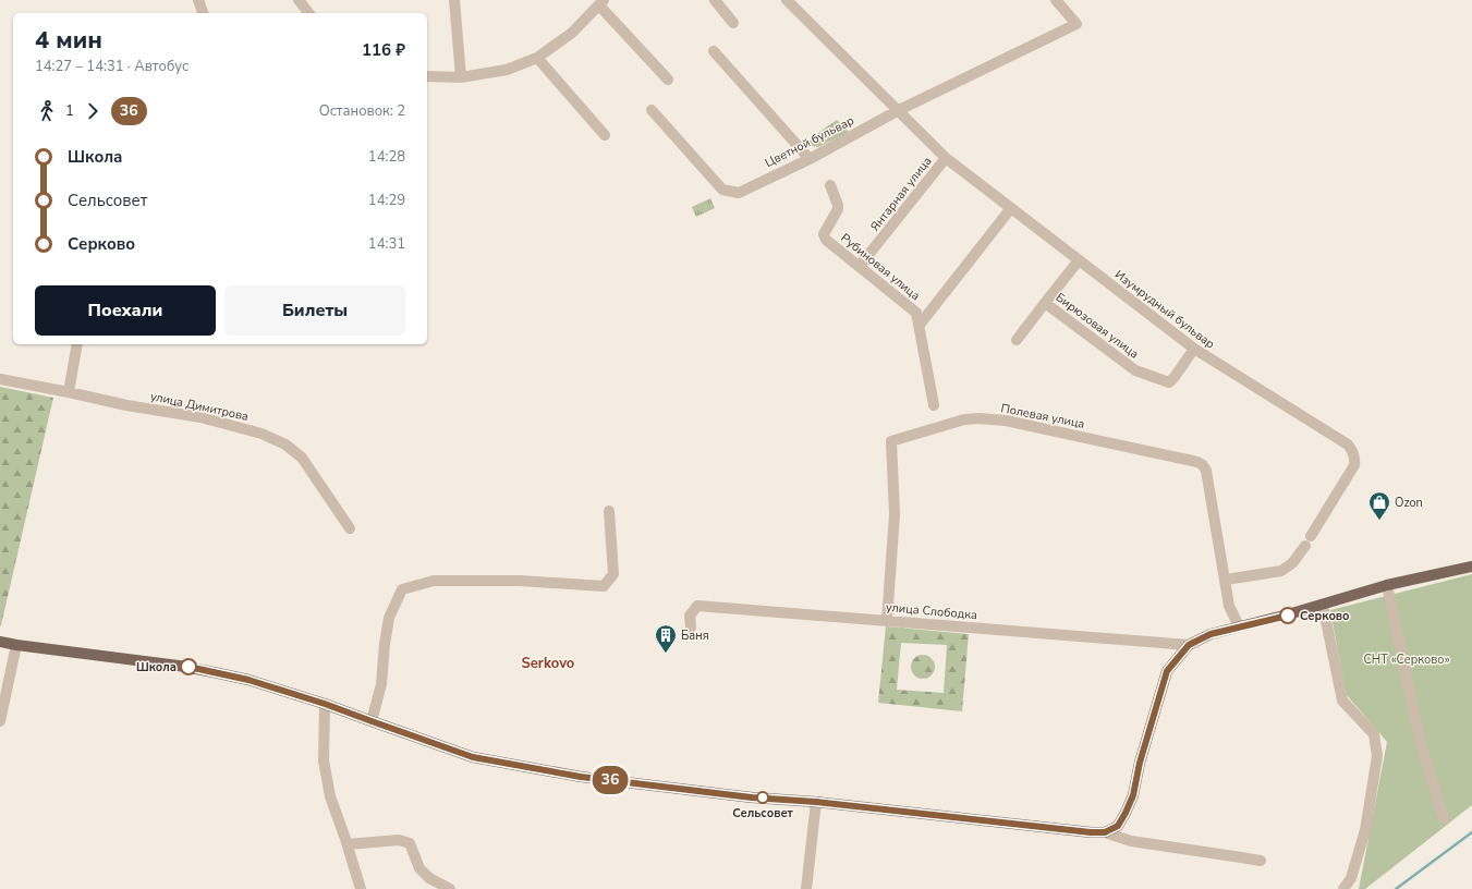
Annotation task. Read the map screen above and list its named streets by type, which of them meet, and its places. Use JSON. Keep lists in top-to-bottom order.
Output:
{
  "streets": {
    "street": [
      "Цветной бульвар",
      "Янтарная улица",
      "Рубиновая улица",
      "Изумрудный бульвар",
      "Бирюзовая улица",
      "улица Димитрова",
      "Полевая улица",
      "улица Слободка"
    ]
  },
  "crossings": [
    ["Цветной бульвар", "Изумрудный бульвар"],
    ["Янтарная улица", "Рубиновая улица"],
    ["Янтарная улица", "Изумрудный бульвар"],
    ["Рубиновая улица", "Изумрудный бульвар"],
    ["Изумрудный бульвар", "Бирюзовая улица"],
    ["Изумрудный бульвар", "Полевая улица"],
    ["Полевая улица", "улица Слободка"]
  ],
  "districts": ["Serkovo"],
  "parks": ["СНТ «Серково»"],
  "places": {
    "shop": ["Ozon"],
    "other": ["Серково", "Школа", "Сельсовет"],
    "building": ["Баня"]
  },
  "lines": ["bus line 36"],
  "page": {
    "on_map": "36",
    "heading": ["4 мин", "14:27 – 14:31 · Автобус", "116 ₽"],
    "legs": ["1", "36", "Остановок: 2"],
    "list": [
      {
        "name": "Школа",
        "value": "14:28"
      },
      {
        "name": "Сельсовет",
        "value": "14:29"
      },
      {
        "name": "Серково",
        "value": "14:31"
      }
    ],
    "buttons": ["Поехали", "Билеты"]
  }
}
